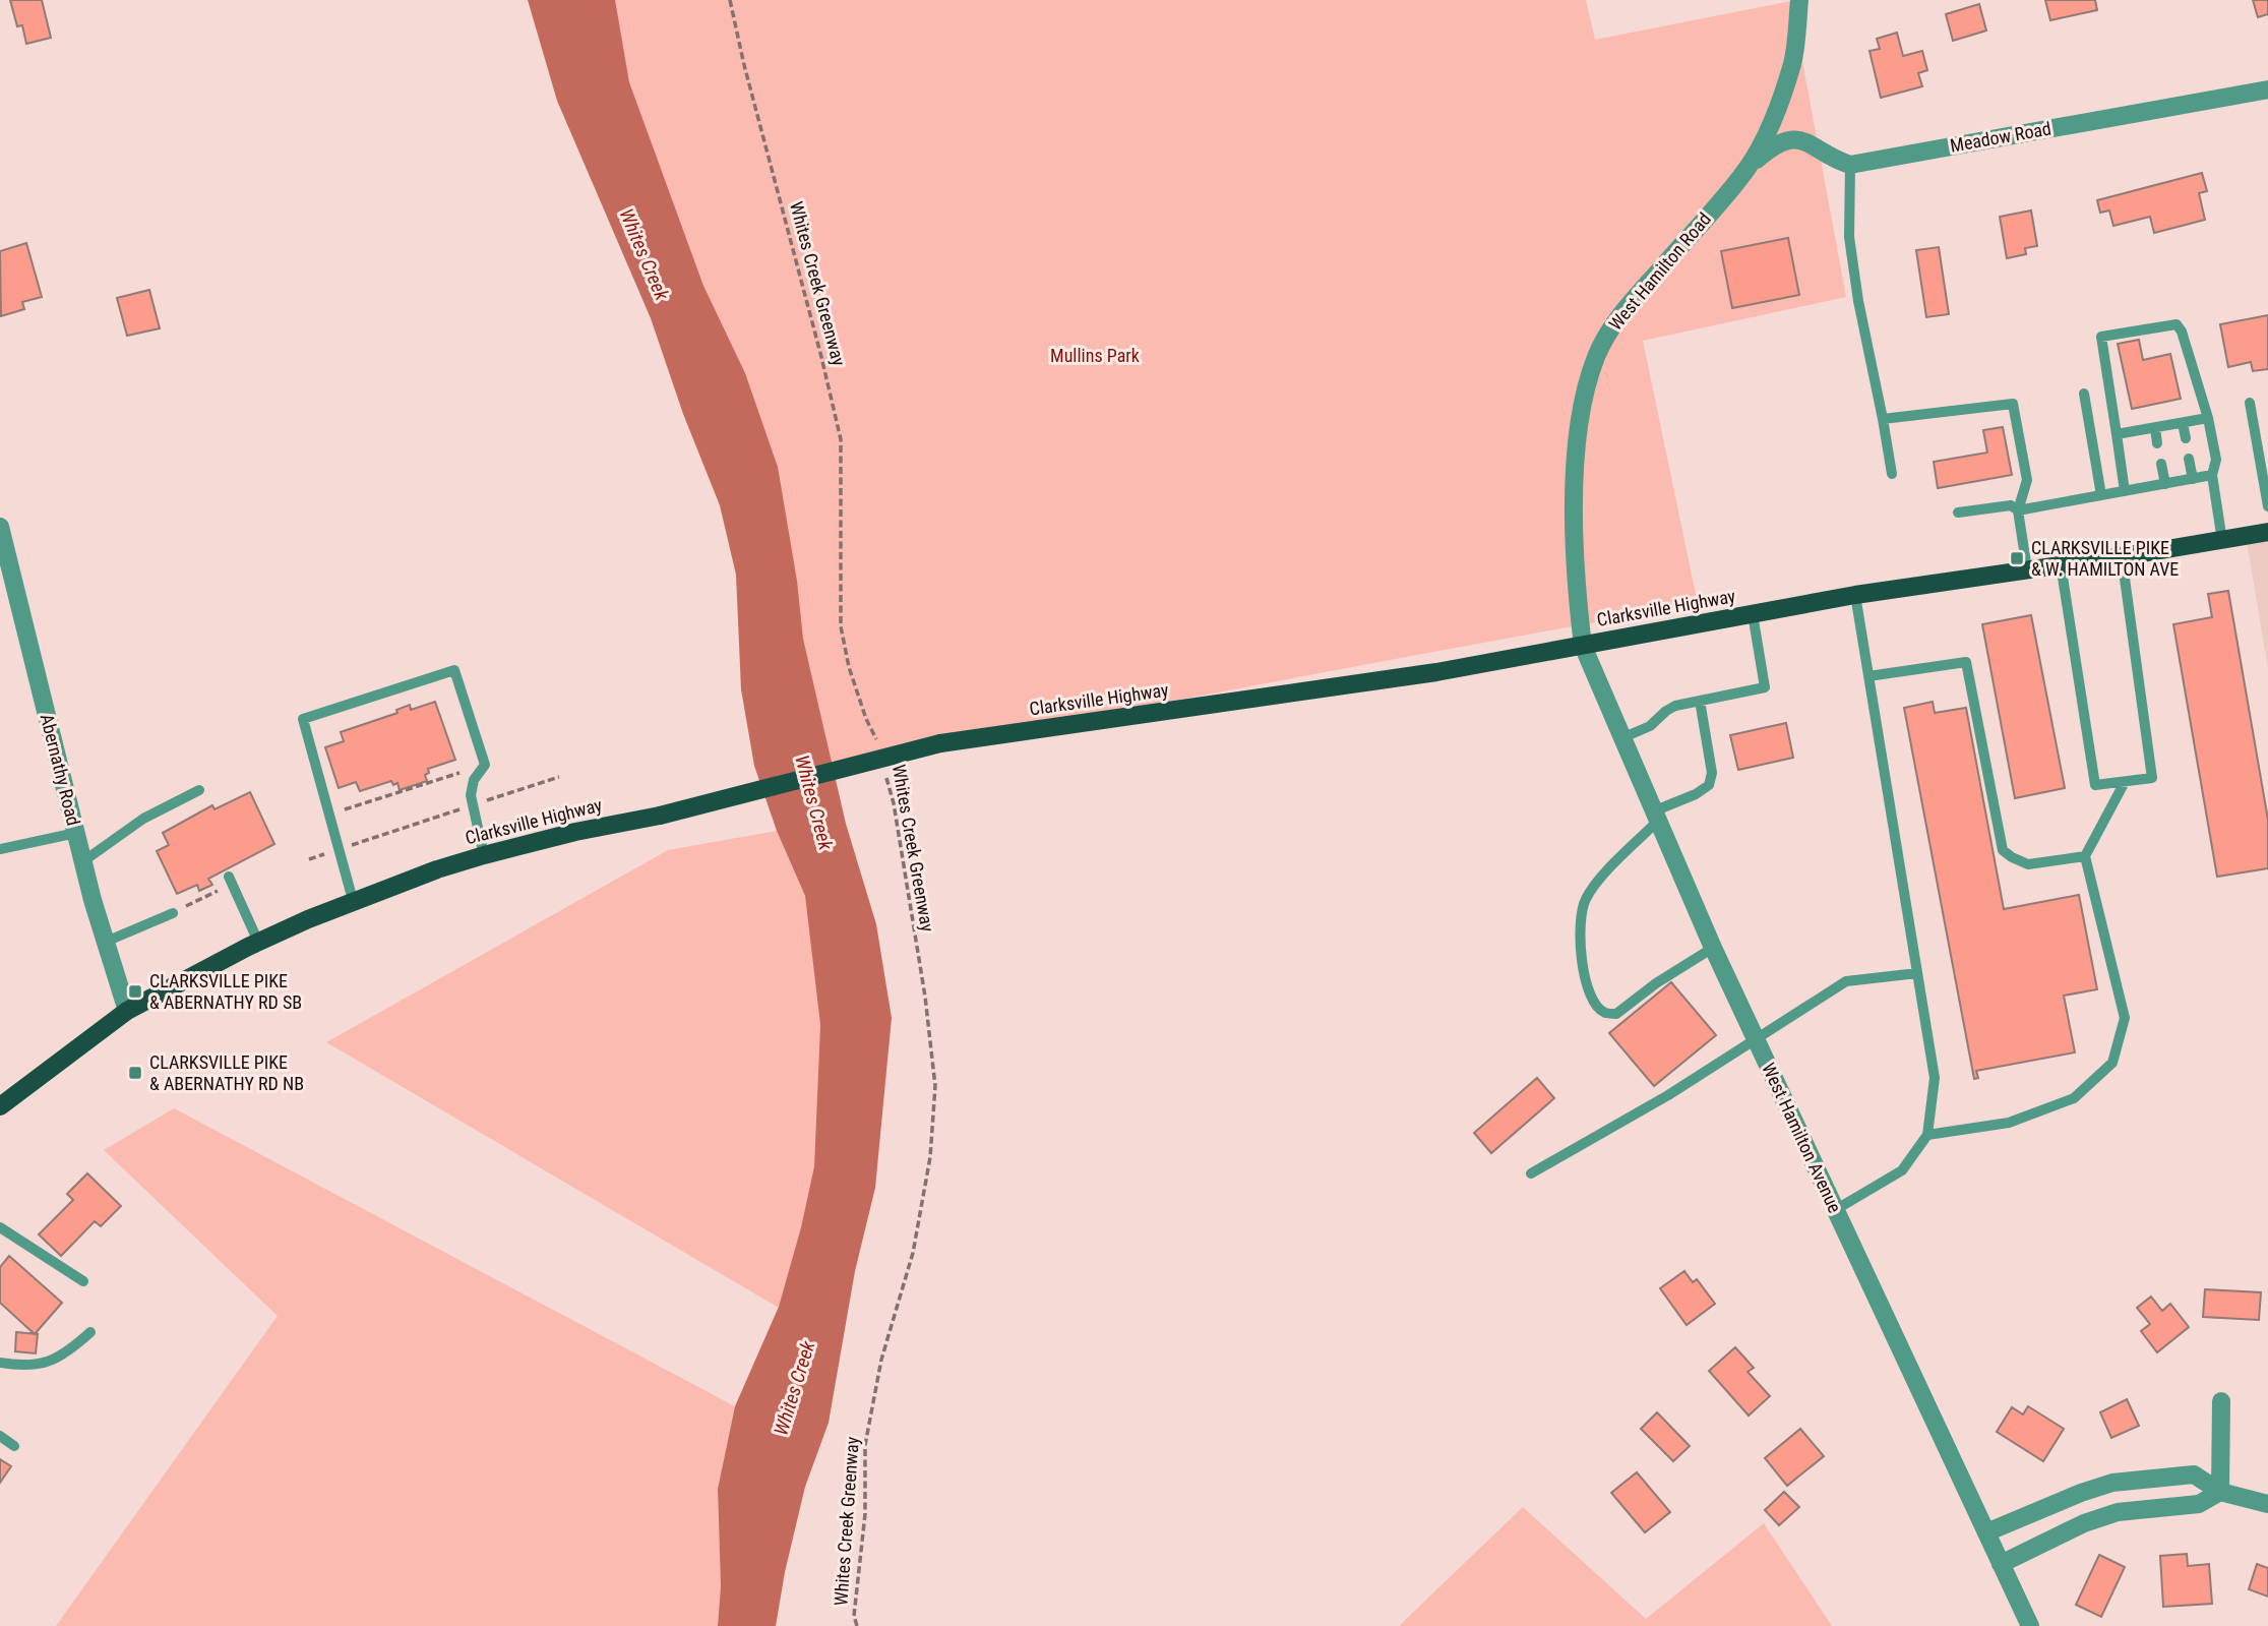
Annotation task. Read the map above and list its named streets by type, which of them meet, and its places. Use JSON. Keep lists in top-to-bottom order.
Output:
{
  "streets": {
    "main road": ["Clarksville Highway"],
    "street": [
      "Meadow Road",
      "West Hamilton Road",
      "Abernathy Road",
      "West Hamilton Avenue"
    ],
    "path": ["Whites Creek Greenway"]
  },
  "crossings": [
    ["West Hamilton Road", "Clarksville Highway"],
    ["West Hamilton Road", "West Hamilton Avenue"],
    ["Clarksville Highway", "Abernathy Road"],
    ["Clarksville Highway", "West Hamilton Avenue"]
  ],
  "water": ["Whites Creek"],
  "parks": ["Mullins Park"],
  "places": {
    "transit": ["CLARKSVILLE PIKE & W. HAMILTON AVE", "CLARKSVILLE PIKE & ABERNATHY RD SB", "CLARKSVILLE PIKE & ABERNATHY RD NB"]
  }
}
